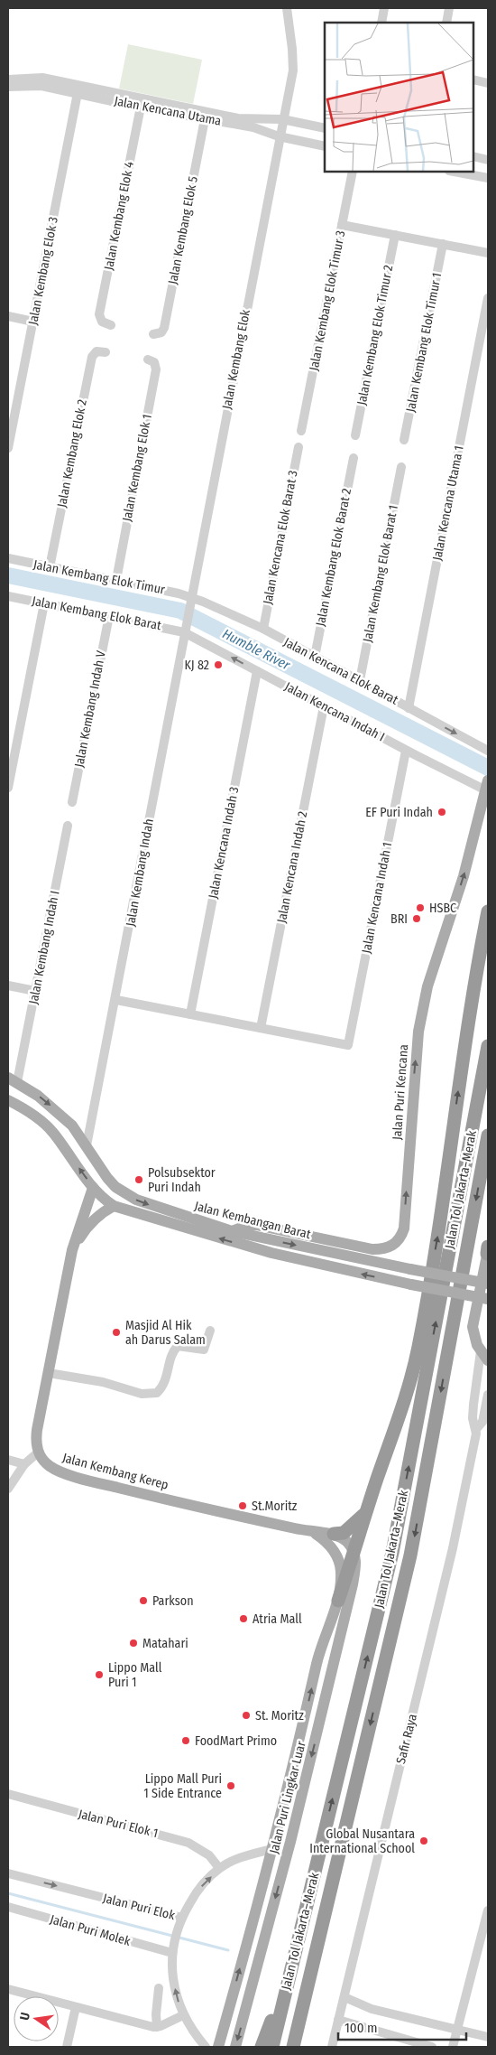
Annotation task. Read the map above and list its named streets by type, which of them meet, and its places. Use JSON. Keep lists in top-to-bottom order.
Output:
{
  "streets": {
    "highway": ["Jalan Tol Jakarta–Merak"],
    "main road": [
      "Jalan Puri Kencana",
      "Jalan Kembangan Barat",
      "Jalan Kembang Kerep",
      "Jalan Puri Lingkar Luar"
    ],
    "street": [
      "Jalan Kencana Utama",
      "Jalan Kembang Elok 4",
      "Jalan Kembang Elok 5",
      "Jalan Kembang Elok 3",
      "Jalan Kembang Elok Timur 3",
      "Jalan Kembang Elok Timur 2",
      "Jalan Kembang Elok Timur 1",
      "Jalan Kembang Elok",
      "Jalan Kembang Elok 2",
      "Jalan Kembang Elok 1",
      "Jalan Kencana Utama 1",
      "Jalan Kencana Elok Barat 3",
      "Jalan Kembang Elok Barat 2",
      "Jalan Kembang Elok Barat 1",
      "Jalan Kembang Elok Timur",
      "Jalan Kembang Elok Barat",
      "Jalan Kencana Elok Barat",
      "Jalan Kembang Indah V",
      "Jalan Kencana Indah I",
      "Jalan Kencana Indah 3",
      "Jalan Kencana Indah 2",
      "Jalan Kembang Indah",
      "Jalan Kencana Indah 1",
      "Jalan Kembang Indah I",
      "Safir Raya",
      "Jalan Puri Elok 1",
      "Jalan Puri Elok",
      "Jalan Puri Molek"
    ]
  },
  "crossings": [
    ["Jalan Kencana Utama", "Jalan Kembang Elok 4"],
    ["Jalan Kencana Utama", "Jalan Kembang Elok 5"],
    ["Jalan Kencana Utama", "Jalan Kembang Elok 3"],
    ["Jalan Kencana Utama", "Jalan Kembang Elok"],
    ["Jalan Kembang Elok", "Jalan Kembang Elok Timur"],
    ["Jalan Kembang Elok", "Jalan Kencana Elok Barat"],
    ["Jalan Kembang Elok", "Jalan Kembang Indah"],
    ["Jalan Kembang Elok 2", "Jalan Kembang Elok Timur"],
    ["Jalan Kembang Elok 1", "Jalan Kembang Elok Timur"],
    ["Jalan Kencana Utama 1", "Jalan Kencana Elok Barat"],
    ["Jalan Kencana Elok Barat 3", "Jalan Kencana Elok Barat"],
    ["Jalan Kembang Elok Barat 2", "Jalan Kencana Elok Barat"],
    ["Jalan Kembang Elok Barat 1", "Jalan Kencana Elok Barat"],
    ["Jalan Kembang Elok Timur", "Jalan Kencana Elok Barat"],
    ["Jalan Kembang Elok Timur", "Jalan Kembang Indah"],
    ["Jalan Kembang Elok Barat", "Jalan Kembang Indah V"],
    ["Jalan Kembang Elok Barat", "Jalan Kencana Indah I"],
    ["Jalan Kembang Elok Barat", "Jalan Kembang Indah"],
    ["Jalan Kencana Elok Barat", "Jalan Kembang Indah"],
    ["Jalan Kencana Indah I", "Jalan Kencana Indah 3"],
    ["Jalan Kencana Indah I", "Jalan Kencana Indah 2"],
    ["Jalan Kencana Indah I", "Jalan Kembang Indah"],
    ["Jalan Kencana Indah I", "Jalan Kencana Indah 1"],
    ["Jalan Kencana Indah I", "Jalan Puri Kencana"],
    ["Jalan Kencana Indah 2", "Jalan Kencana Indah 1"],
    ["Jalan Kembang Indah", "Jalan Kembangan Barat"],
    ["Jalan Kembang Indah I", "Jalan Kembangan Barat"],
    ["Jalan Puri Kencana", "Jalan Kembangan Barat"],
    ["Jalan Kembang Kerep", "Jalan Puri Lingkar Luar"],
    ["Jalan Puri Lingkar Luar", "Jalan Puri Elok"],
    ["Jalan Puri Elok 1", "Jalan Puri Elok"]
  ],
  "one_way": ["Jalan Puri Kencana", "Jalan Puri Elok"],
  "water": ["Humble River"],
  "places": [
    "KJ 82",
    "EF Puri Indah",
    "HSBC",
    "BRI",
    "Polsubsektor Puri Indah",
    "Masjid Al Hik ah Darus Salam",
    "St.Moritz",
    "Parkson",
    "Atria Mall",
    "Matahari",
    "Lippo Mall Puri 1",
    "St. Moritz",
    "FoodMart Primo",
    "Lippo Mall Puri 1 Side Entrance",
    "Global Nusantara International School"
  ],
  "scale_bar": "100 m",
  "north": "left"
}
